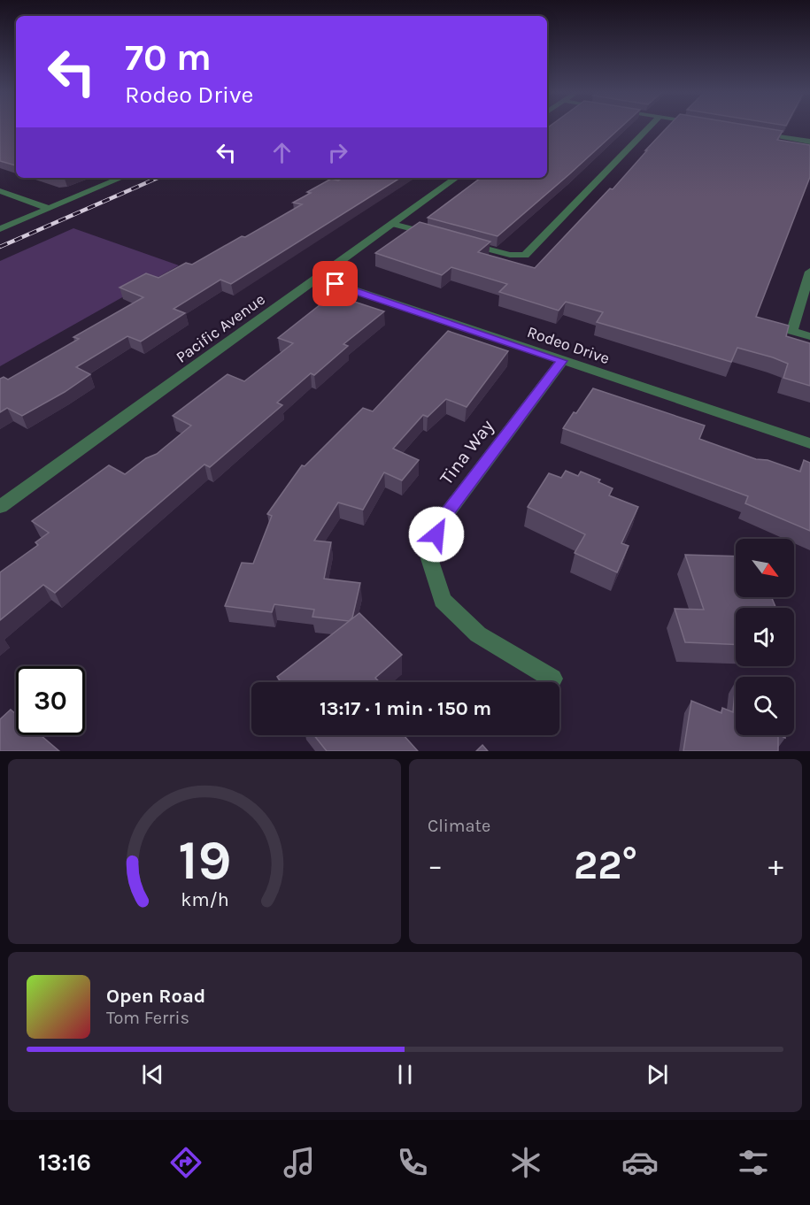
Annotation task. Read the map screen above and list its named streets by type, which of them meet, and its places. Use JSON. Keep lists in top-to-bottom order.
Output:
{
  "streets": {
    "street": ["Pacific Avenue", "Rodeo Drive", "Tina Way"]
  },
  "crossings": [
    ["Pacific Avenue", "Rodeo Drive"],
    ["Rodeo Drive", "Tina Way"]
  ],
  "north": "bottom right",
  "page": {
    "turn": ["70 m", "Rodeo Drive"],
    "limit": "30",
    "trip": "13:17 · 1 min · 150 m",
    "tile": "Climate",
    "heat": ["−", "22°", "+"],
    "song": ["Open Road", "Tom Ferris"],
    "tabs": "13:16",
    "gauge": ["19", "km/h"]
  }
}
